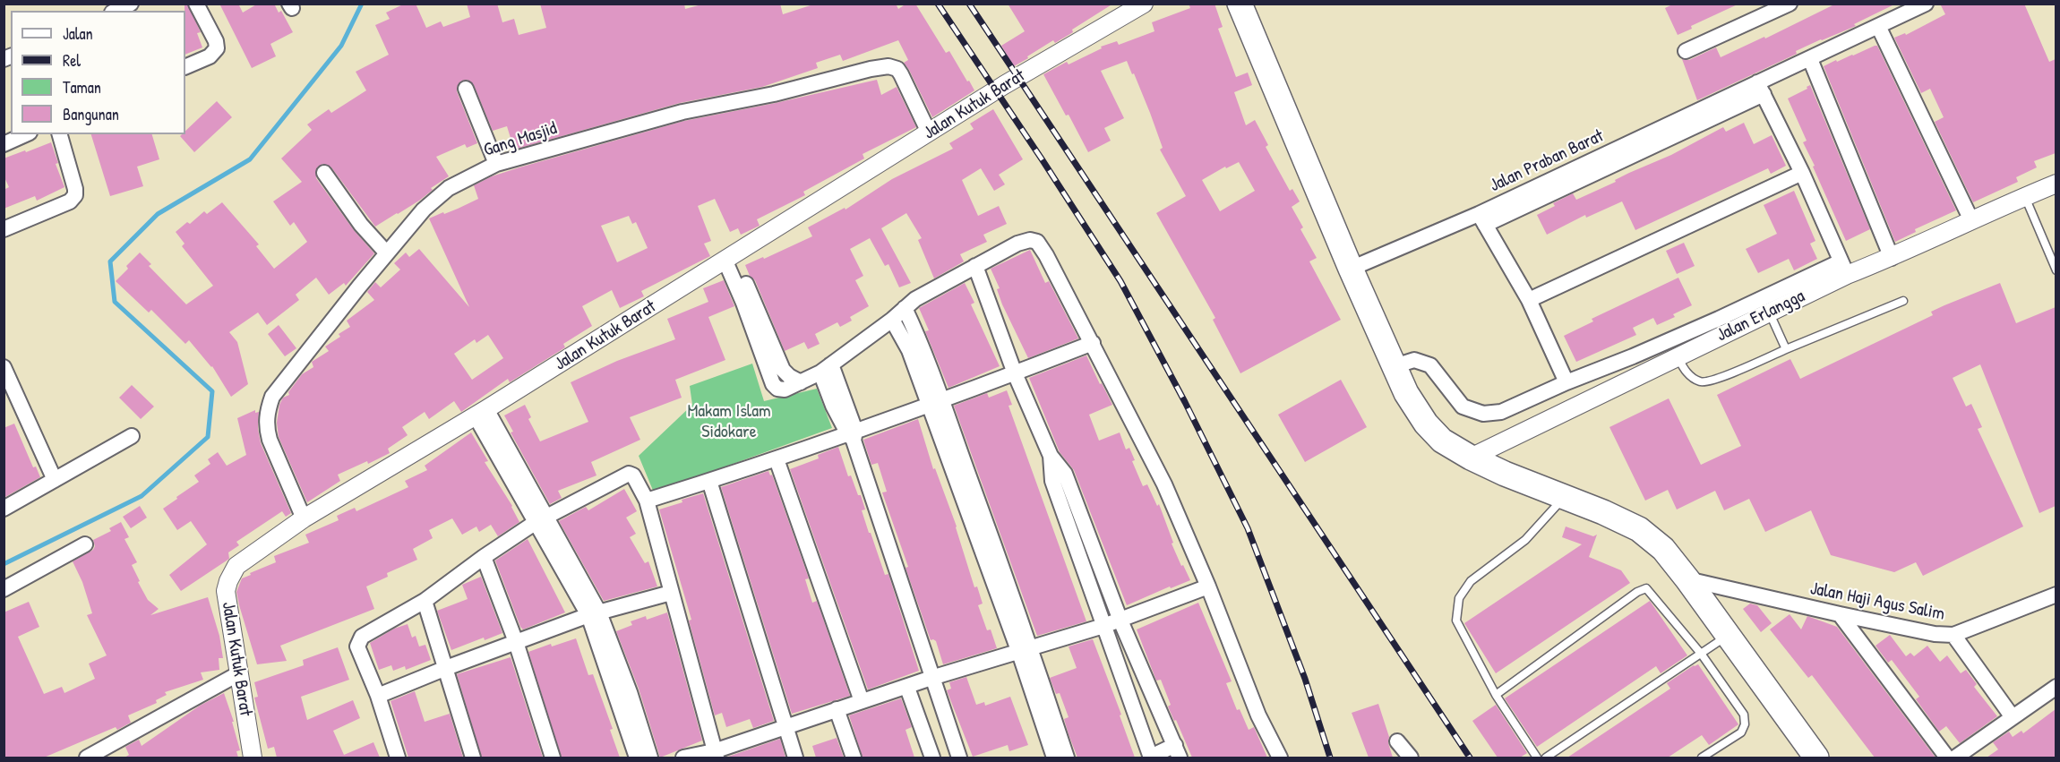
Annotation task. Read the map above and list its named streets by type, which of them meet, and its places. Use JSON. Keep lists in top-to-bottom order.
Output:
{
  "streets": {
    "street": [
      "Jalan Kutuk Barat",
      "Gang Masjid",
      "Jalan Praban Barat",
      "Jalan Erlangga",
      "Jalan Haji Agus Salim"
    ]
  },
  "crossings": [
    ["Jalan Kutuk Barat", "Gang Masjid"]
  ],
  "parks": ["Makam Islam Sidokare"],
  "legend": [
    "Jalan",
    "Rel",
    "Taman",
    "Bangunan"
  ]
}
